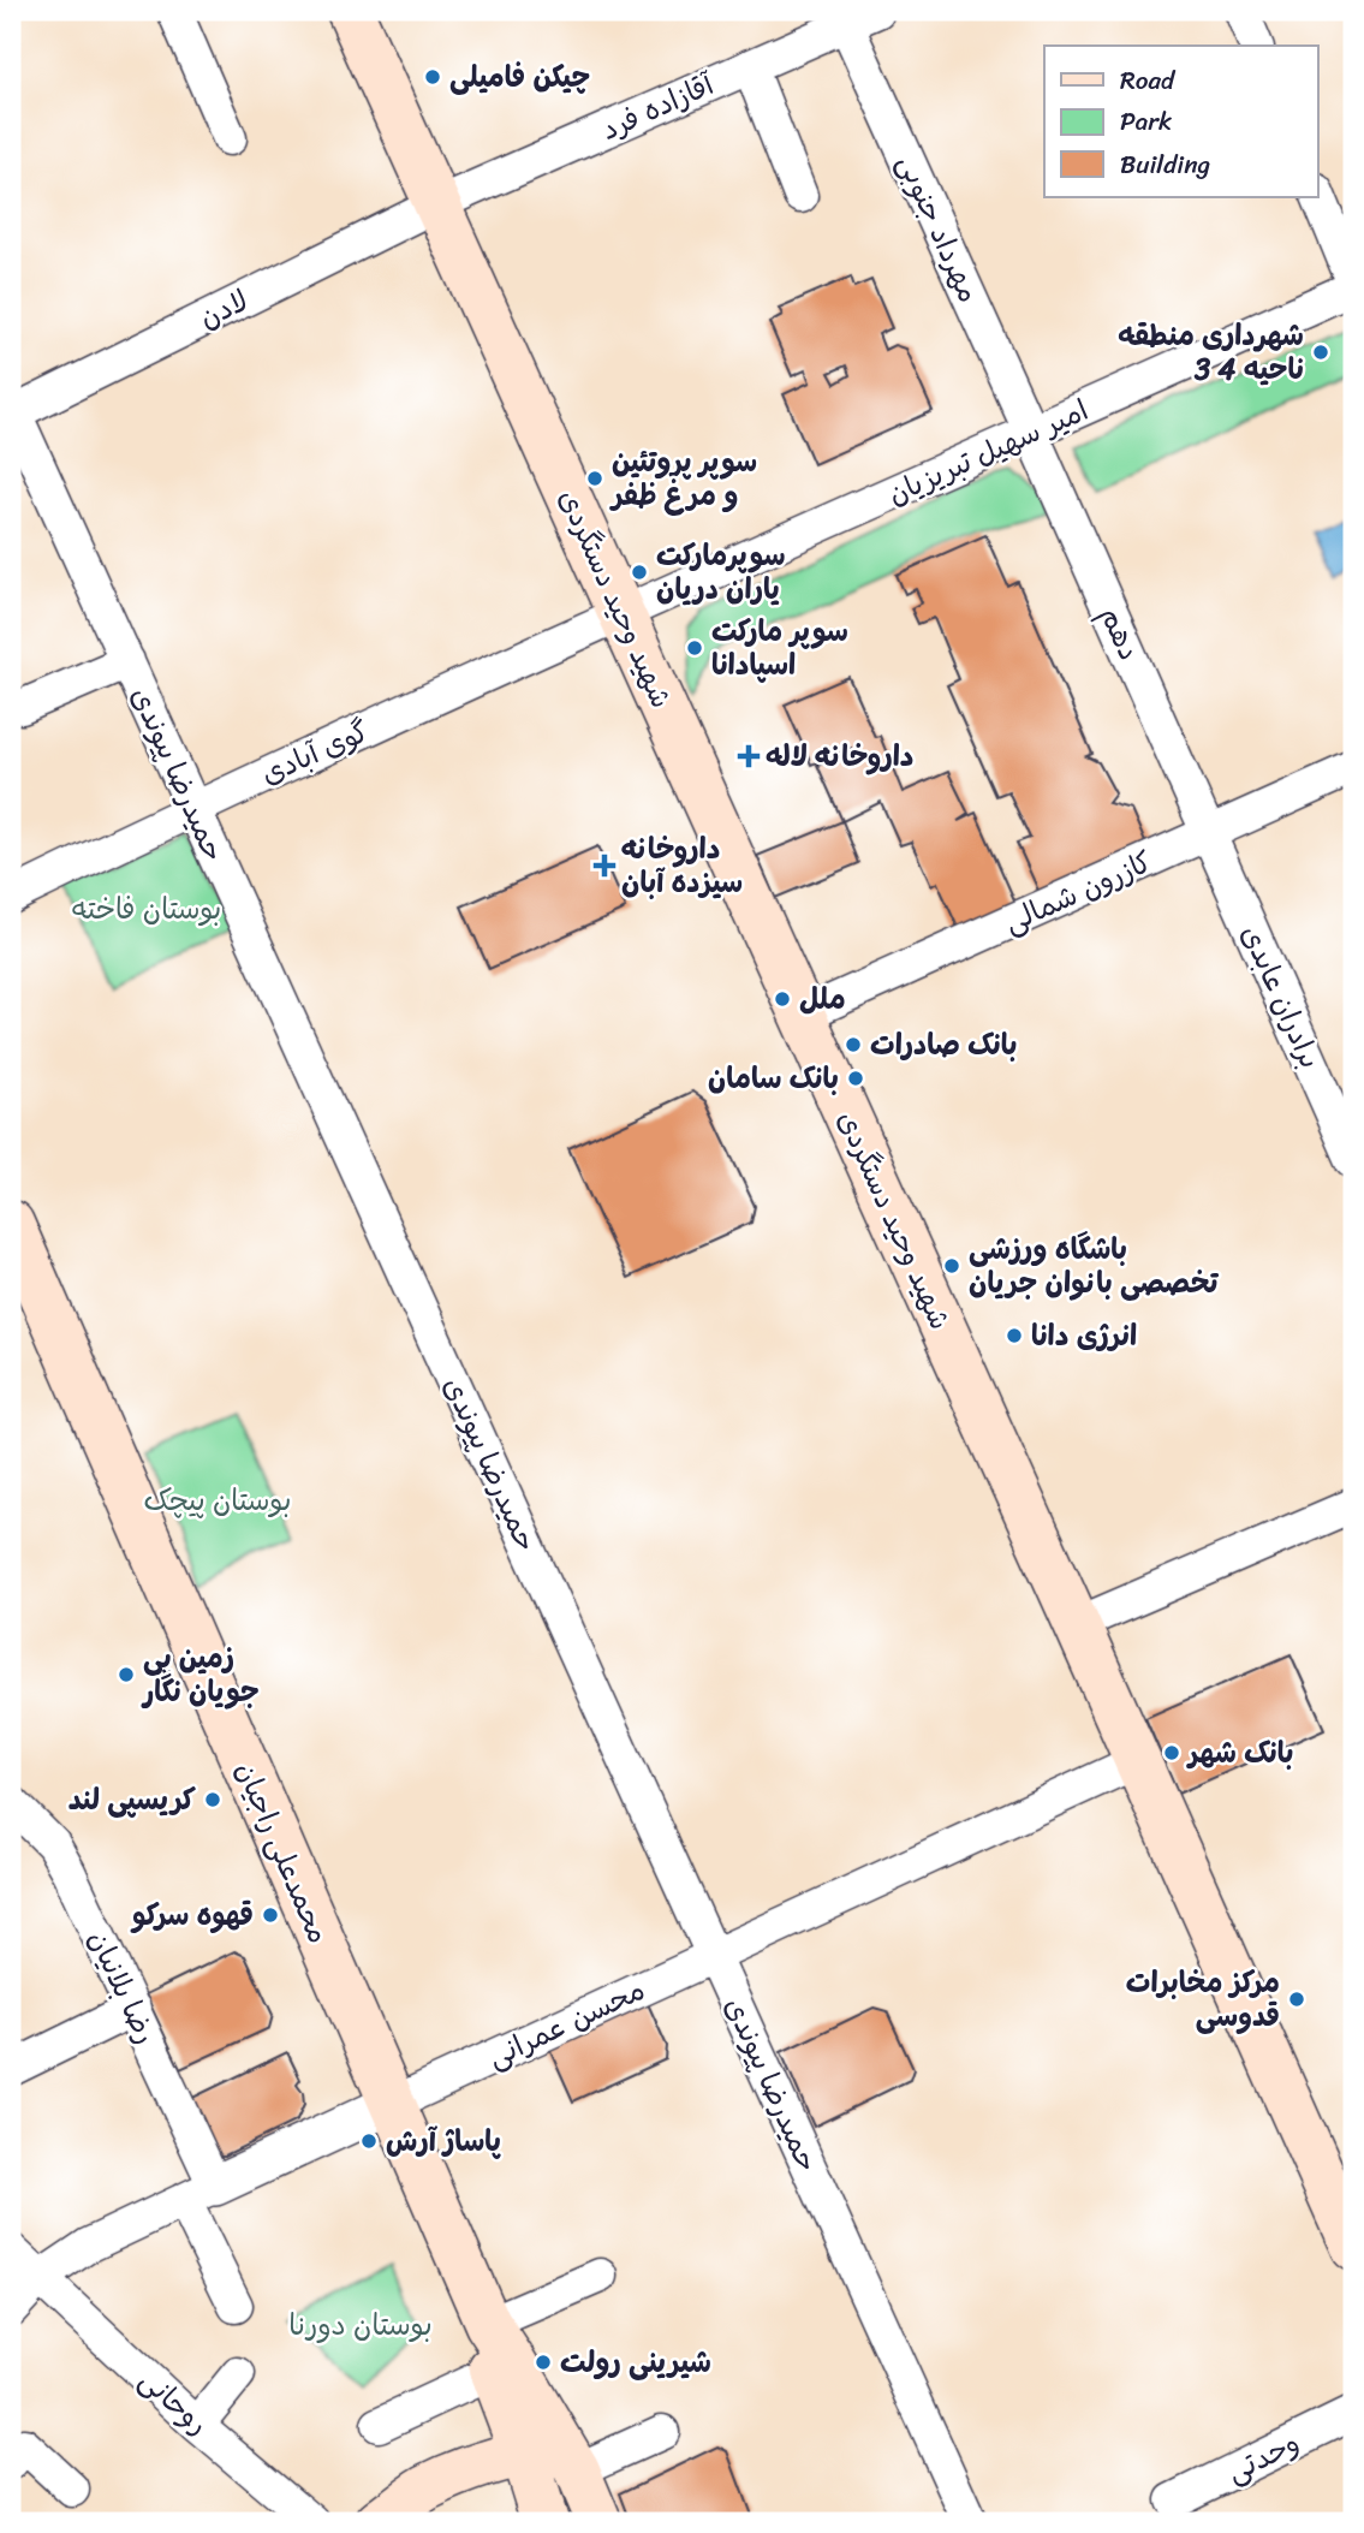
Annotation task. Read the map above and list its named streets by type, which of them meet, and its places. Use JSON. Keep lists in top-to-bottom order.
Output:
{
  "streets": {
    "main road": ["شهید وحید دستگردی", "محمدعلی راجیان"],
    "street": [
      "آقازاده فرد",
      "مهرداد جنوبی",
      "لادن",
      "امیر سهیل تبریزیان",
      "دهم",
      "گوی آبادی",
      "حمیدرضا پیوندی",
      "کازرون شمالی",
      "برادران عابدی",
      "رضا بلانیان",
      "محسن عمرانی",
      "روحانی",
      "وحدتی"
    ]
  },
  "crossings": [
    ["آقازاده فرد", "مهرداد جنوبی"],
    ["آقازاده فرد", "لادن"],
    ["آقازاده فرد", "شهید وحید دستگردی"],
    ["مهرداد جنوبی", "امیر سهیل تبریزیان"],
    ["مهرداد جنوبی", "دهم"],
    ["لادن", "شهید وحید دستگردی"],
    ["لادن", "حمیدرضا پیوندی"],
    ["امیر سهیل تبریزیان", "شهید وحید دستگردی"],
    ["امیر سهیل تبریزیان", "دهم"],
    ["امیر سهیل تبریزیان", "گوی آبادی"],
    ["شهید وحید دستگردی", "گوی آبادی"],
    ["شهید وحید دستگردی", "کازرون شمالی"],
    ["شهید وحید دستگردی", "محسن عمرانی"],
    ["دهم", "کازرون شمالی"],
    ["دهم", "برادران عابدی"],
    ["گوی آبادی", "حمیدرضا پیوندی"],
    ["حمیدرضا پیوندی", "محسن عمرانی"],
    ["کازرون شمالی", "برادران عابدی"],
    ["محمدعلی راجیان", "محسن عمرانی"],
    ["رضا بلانیان", "محسن عمرانی"],
    ["محسن عمرانی", "روحانی"]
  ],
  "parks": ["بوستان فاخته", "بوستان پیچک", "بوستان دورنا"],
  "places": {
    "other": [
      "چیکن فامیلی",
      "شهرداری منطقه 3 ناحیه 4",
      "سوپر پروتئین و مرغ ظفر",
      "سوپرمارکت یاران دریان",
      "سوپر مارکت اسپادانا",
      "ملل",
      "بانک صادرات",
      "بانک سامان",
      "باشگاه ورزشی تخصصی بانوان جریان",
      "انرژی دانا",
      "زمین پی جویان نگار",
      "بانک شهر",
      "کریسپی لند",
      "قهوه سرکو",
      "مرکز مخابرات قدوسی",
      "پاساژ آرش",
      "شیرینی رولت"
    ],
    "health": ["داروخانه لاله", "داروخانه سیزده آبان"]
  },
  "legend": ["Road", "Park", "Building"]
}
